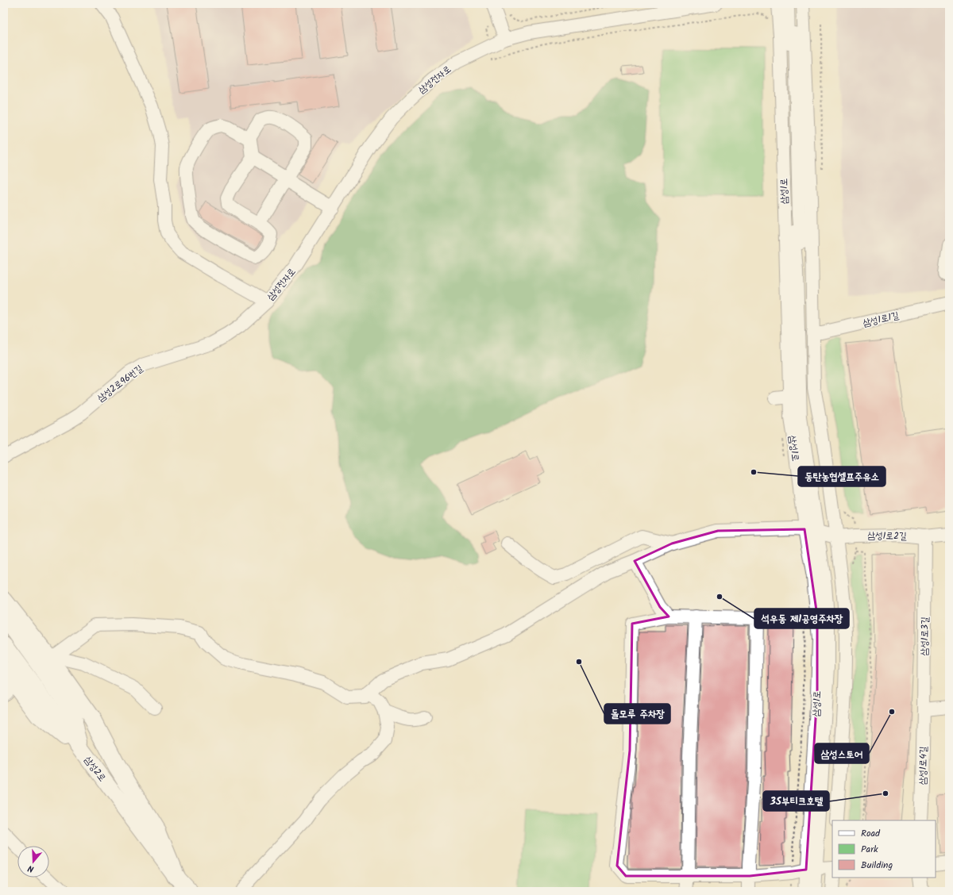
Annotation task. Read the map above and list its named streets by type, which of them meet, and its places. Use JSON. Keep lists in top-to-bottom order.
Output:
{
  "streets": {
    "main road": ["삼성2로"],
    "street": [
      "삼성전자로",
      "삼성1로",
      "삼성1로1길",
      "삼성2로96번길",
      "삼성1로2길",
      "삼성1로3길",
      "삼성1로4길"
    ]
  },
  "crossings": [
    ["삼성전자로", "삼성2로96번길"],
    ["삼성1로", "삼성1로2길"],
    ["삼성1로2길", "삼성1로3길"],
    ["삼성1로3길", "삼성1로4길"]
  ],
  "places": [
    "동탄농협셀프주유소",
    "석우동 제1공영주차장",
    "돌모루 주차장",
    "삼성스토어",
    "3S부티크호텔"
  ],
  "legend": ["Road", "Park", "Building"],
  "north": "bottom"
}
